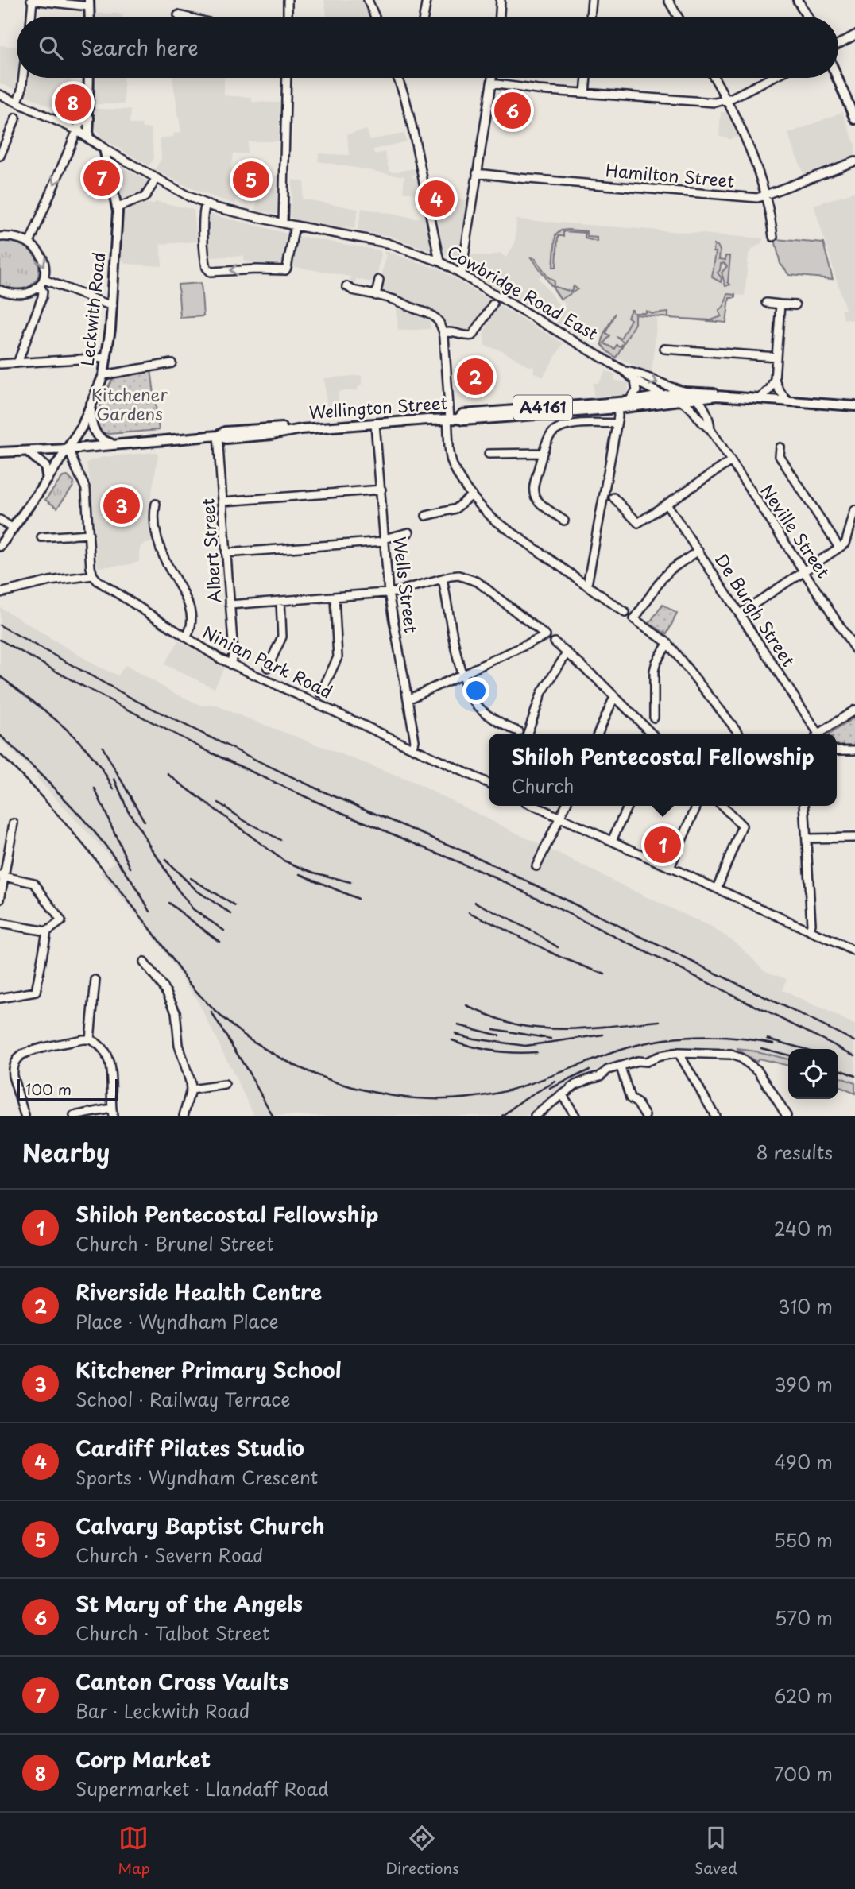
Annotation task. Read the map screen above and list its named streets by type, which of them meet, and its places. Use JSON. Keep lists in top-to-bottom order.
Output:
{
  "streets": {
    "main road": [
      "Cowbridge Road East",
      "Leckwith Road",
      "A4161",
      "Wellington Street"
    ],
    "street": [
      "Hamilton Street",
      "Neville Street",
      "Albert Street",
      "Wells Street",
      "De Burgh Street",
      "Ninian Park Road"
    ]
  },
  "crossings": [
    ["Cowbridge Road East", "Leckwith Road"],
    ["Cowbridge Road East", "Wellington Street"],
    ["Cowbridge Road East", "Neville Street"],
    ["Leckwith Road", "A4161"],
    ["Leckwith Road", "Wellington Street"],
    ["A4161", "Wellington Street"],
    ["Wellington Street", "Neville Street"],
    ["Wellington Street", "Albert Street"],
    ["Wellington Street", "Wells Street"],
    ["Albert Street", "Ninian Park Road"],
    ["Wells Street", "Ninian Park Road"]
  ],
  "parks": ["Kitchener Gardens"],
  "scale_bar": "100 m",
  "page": {
    "search": "Search here",
    "pins": [
      "8",
      "6",
      "7",
      "5",
      "4",
      "2",
      "3",
      "1"
    ],
    "popup": ["Shiloh Pentecostal Fellowship", "Church"],
    "scale": "100 m",
    "heading": ["Nearby", "8 results"],
    "list": [
      {
        "mark": "1",
        "name": "Shiloh Pentecostal Fellowship",
        "note": "Church · Brunel Street",
        "value": "240 m"
      },
      {
        "mark": "2",
        "name": "Riverside Health Centre",
        "note": "Place · Wyndham Place",
        "value": "310 m"
      },
      {
        "mark": "3",
        "name": "Kitchener Primary School",
        "note": "School · Railway Terrace",
        "value": "390 m"
      },
      {
        "mark": "4",
        "name": "Cardiff Pilates Studio",
        "note": "Sports · Wyndham Crescent",
        "value": "490 m"
      },
      {
        "mark": "5",
        "name": "Calvary Baptist Church",
        "note": "Church · Severn Road",
        "value": "550 m"
      },
      {
        "mark": "6",
        "name": "St Mary of the Angels",
        "note": "Church · Talbot Street",
        "value": "570 m"
      },
      {
        "mark": "7",
        "name": "Canton Cross Vaults",
        "note": "Bar · Leckwith Road",
        "value": "620 m"
      },
      {
        "mark": "8",
        "name": "Corp Market",
        "note": "Supermarket · Llandaff Road",
        "value": "700 m"
      }
    ],
    "nav": ["Map", "Directions", "Saved"]
  }
}
